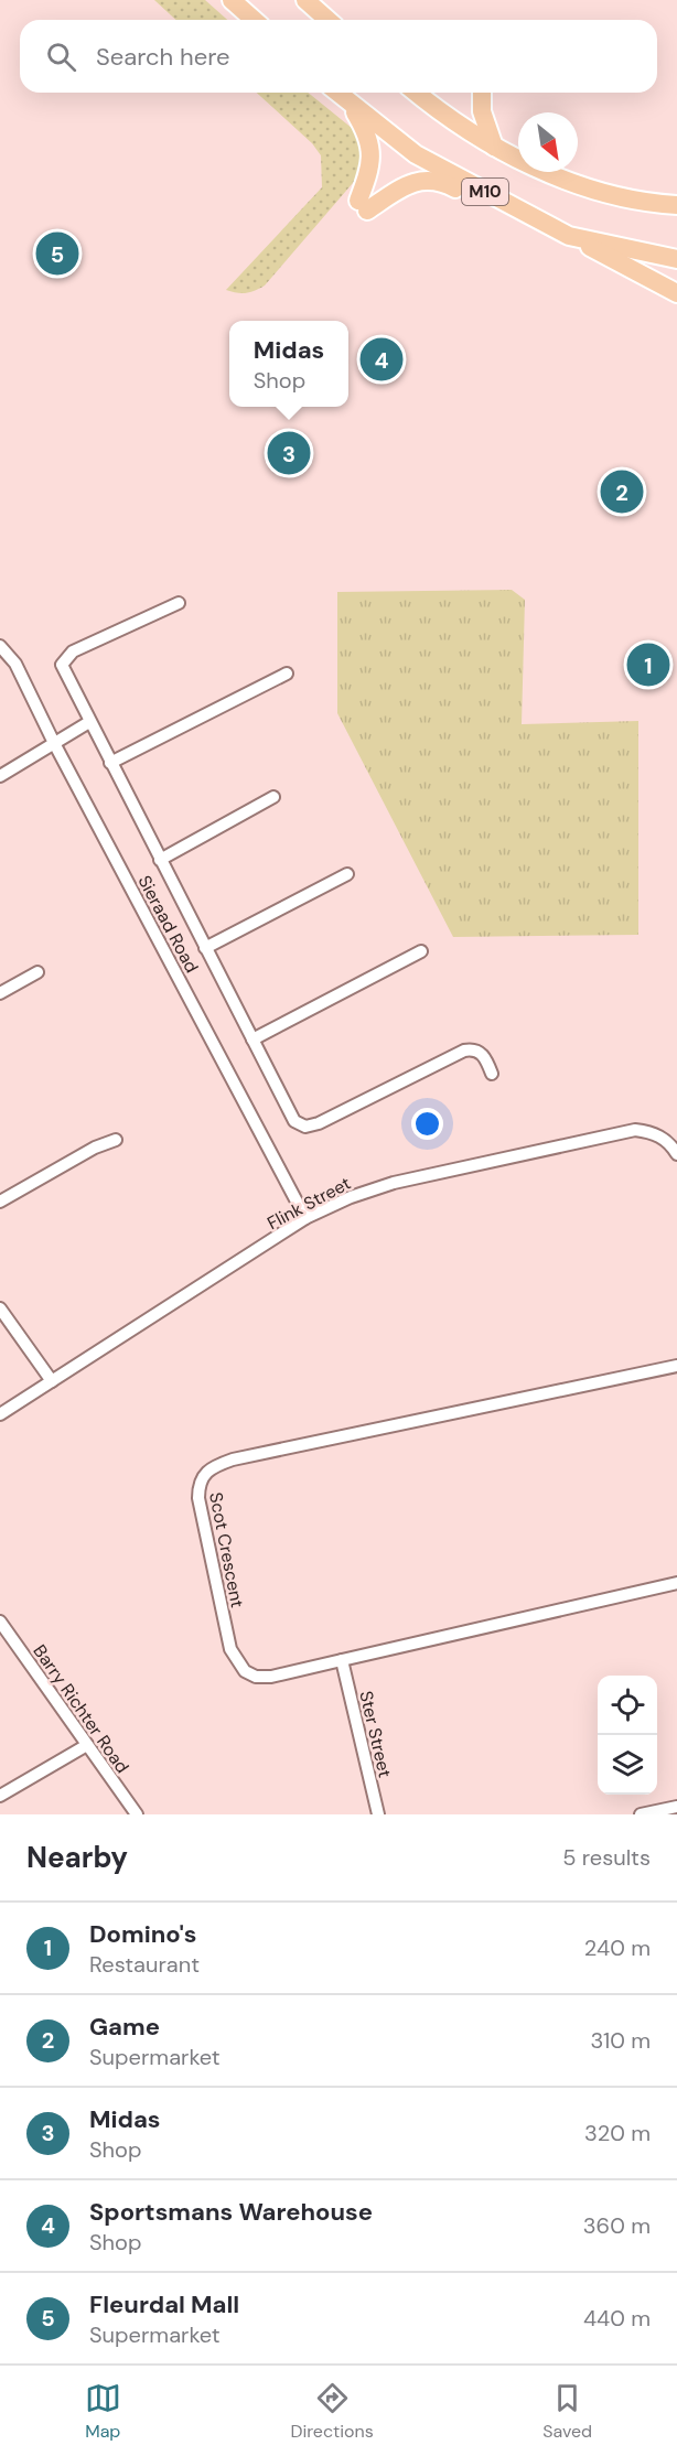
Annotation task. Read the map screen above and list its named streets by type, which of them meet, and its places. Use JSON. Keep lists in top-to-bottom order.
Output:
{
  "streets": {
    "main road": ["M10"],
    "street": [
      "Sieraad Road",
      "Flink Street",
      "Scot Crescent",
      "Barry Richter Road",
      "Ster Street"
    ]
  },
  "crossings": [
    ["Sieraad Road", "Flink Street"],
    ["Scot Crescent", "Ster Street"]
  ],
  "north": "bottom right",
  "page": {
    "search": "Search here",
    "pins": [
      "5",
      "4",
      "3",
      "2",
      "1"
    ],
    "popup": ["Midas", "Shop"],
    "heading": ["Nearby", "5 results"],
    "list": [
      {
        "mark": "1",
        "name": "Domino's",
        "note": "Restaurant",
        "value": "240 m"
      },
      {
        "mark": "2",
        "name": "Game",
        "note": "Supermarket",
        "value": "310 m"
      },
      {
        "mark": "3",
        "name": "Midas",
        "note": "Shop",
        "value": "320 m"
      },
      {
        "mark": "4",
        "name": "Sportsmans Warehouse",
        "note": "Shop",
        "value": "360 m"
      },
      {
        "mark": "5",
        "name": "Fleurdal Mall",
        "note": "Supermarket",
        "value": "440 m"
      }
    ],
    "nav": ["Map", "Directions", "Saved"]
  }
}
